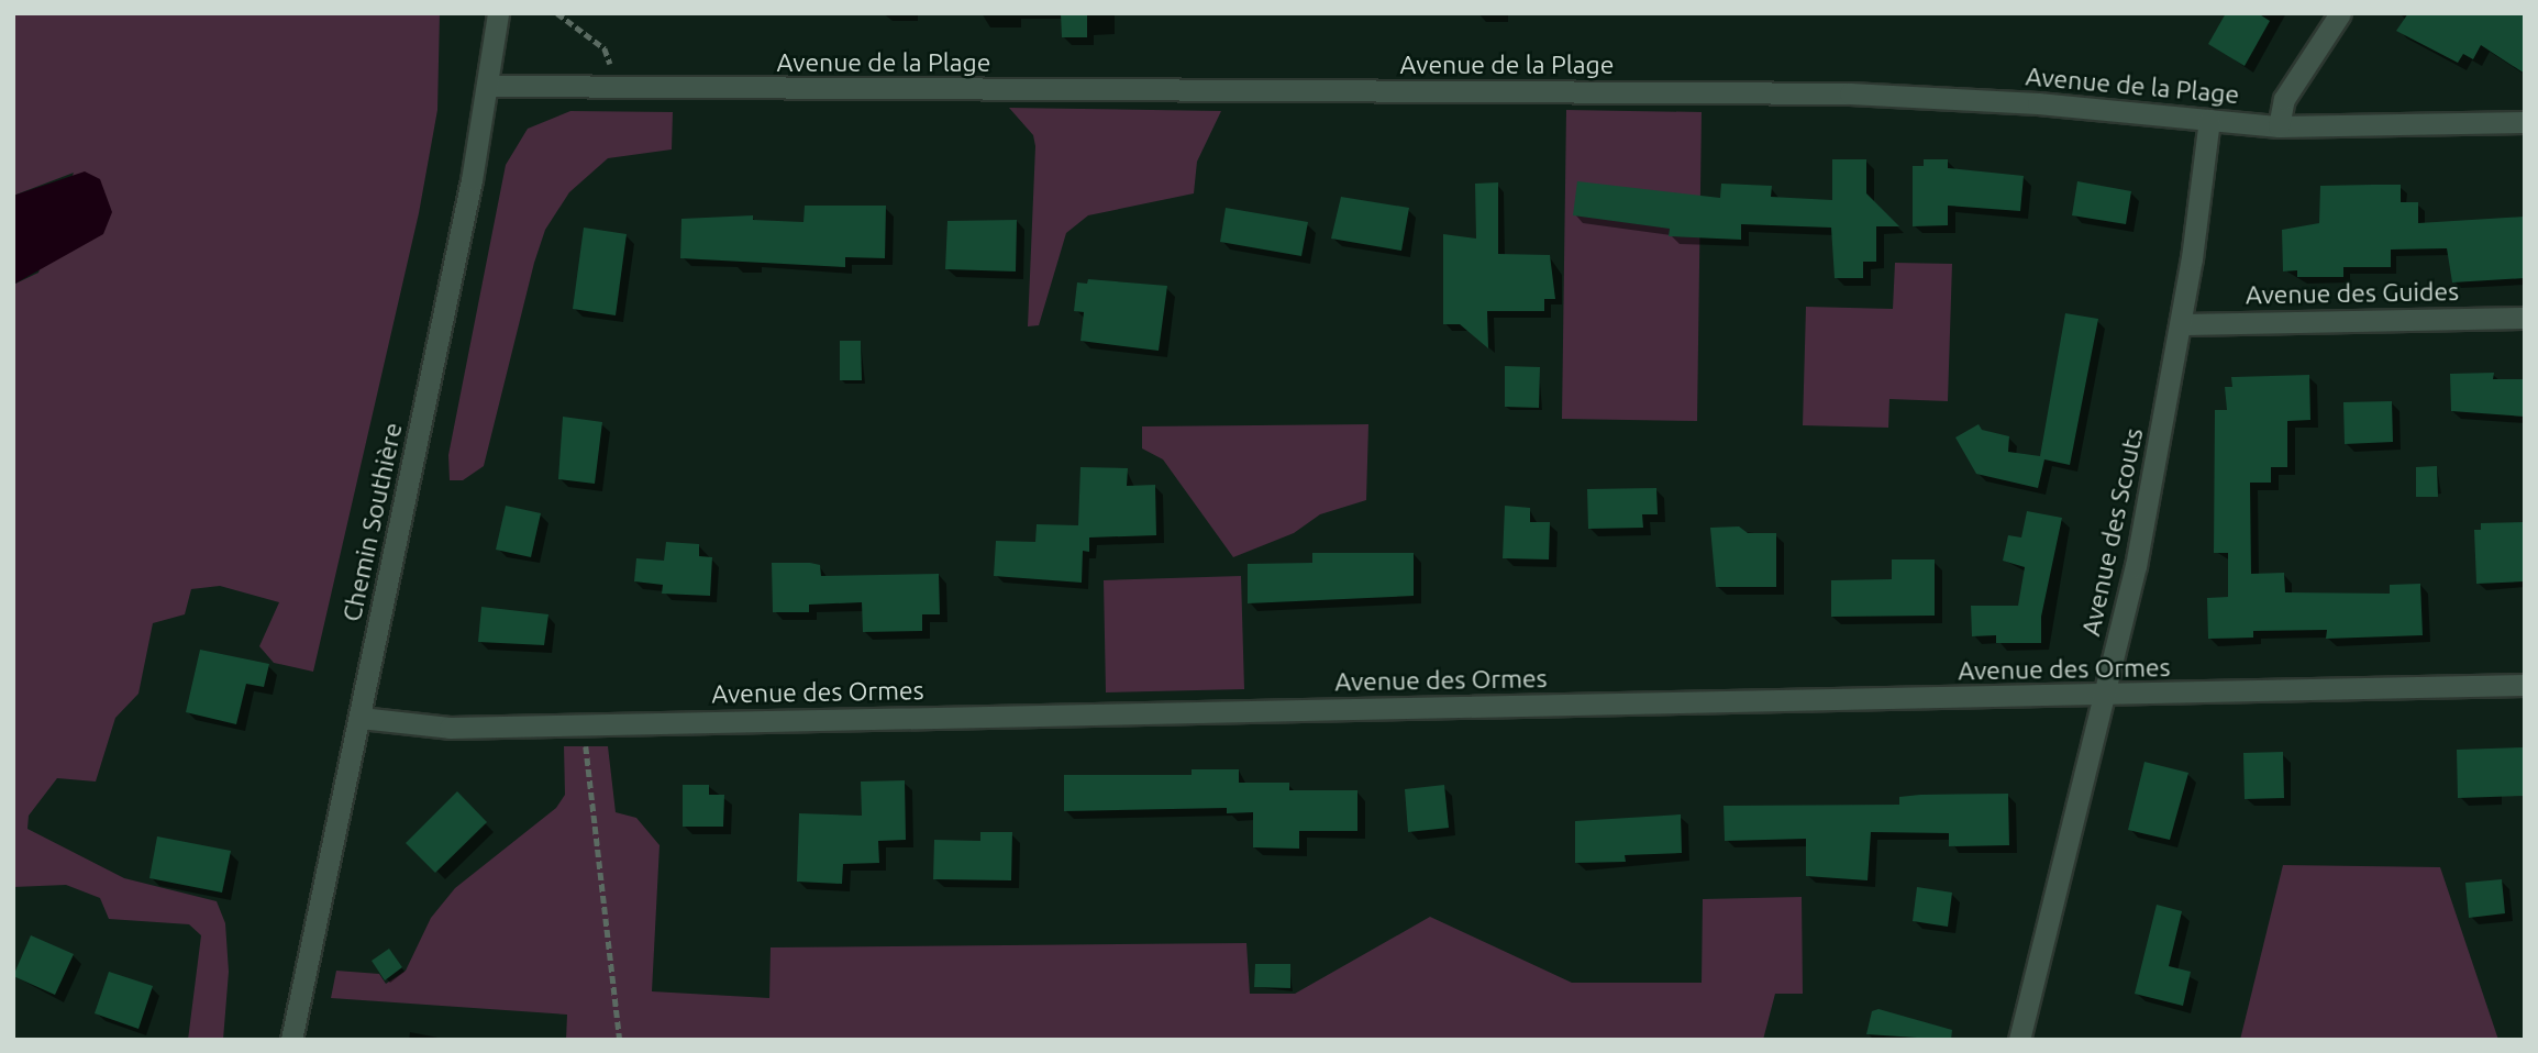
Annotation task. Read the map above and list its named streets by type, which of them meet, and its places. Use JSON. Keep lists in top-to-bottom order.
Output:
{
  "streets": {
    "street": [
      "Avenue de la Plage",
      "Avenue des Guides",
      "Chemin Southière",
      "Avenue des Scouts",
      "Avenue des Ormes"
    ]
  },
  "crossings": [
    ["Avenue de la Plage", "Chemin Southière"],
    ["Avenue de la Plage", "Avenue des Scouts"],
    ["Avenue des Guides", "Avenue des Scouts"],
    ["Chemin Southière", "Avenue des Ormes"],
    ["Avenue des Scouts", "Avenue des Ormes"]
  ]
}
